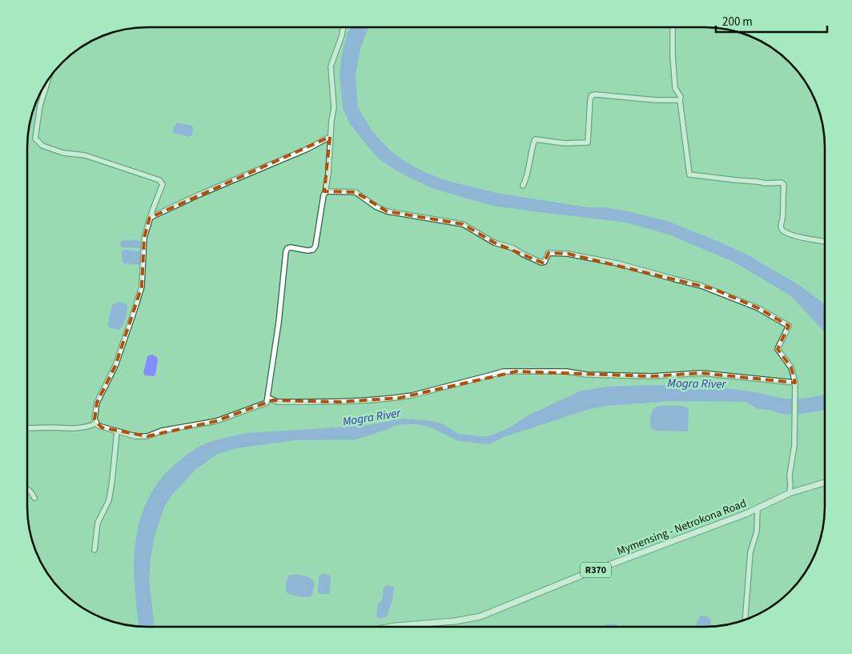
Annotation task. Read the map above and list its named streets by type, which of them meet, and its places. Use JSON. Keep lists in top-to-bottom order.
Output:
{
  "streets": {
    "main road": ["Mymensing - Netrokona Road", "R370"]
  },
  "water": ["Mogra River"],
  "scale_bar": "200 m"
}
